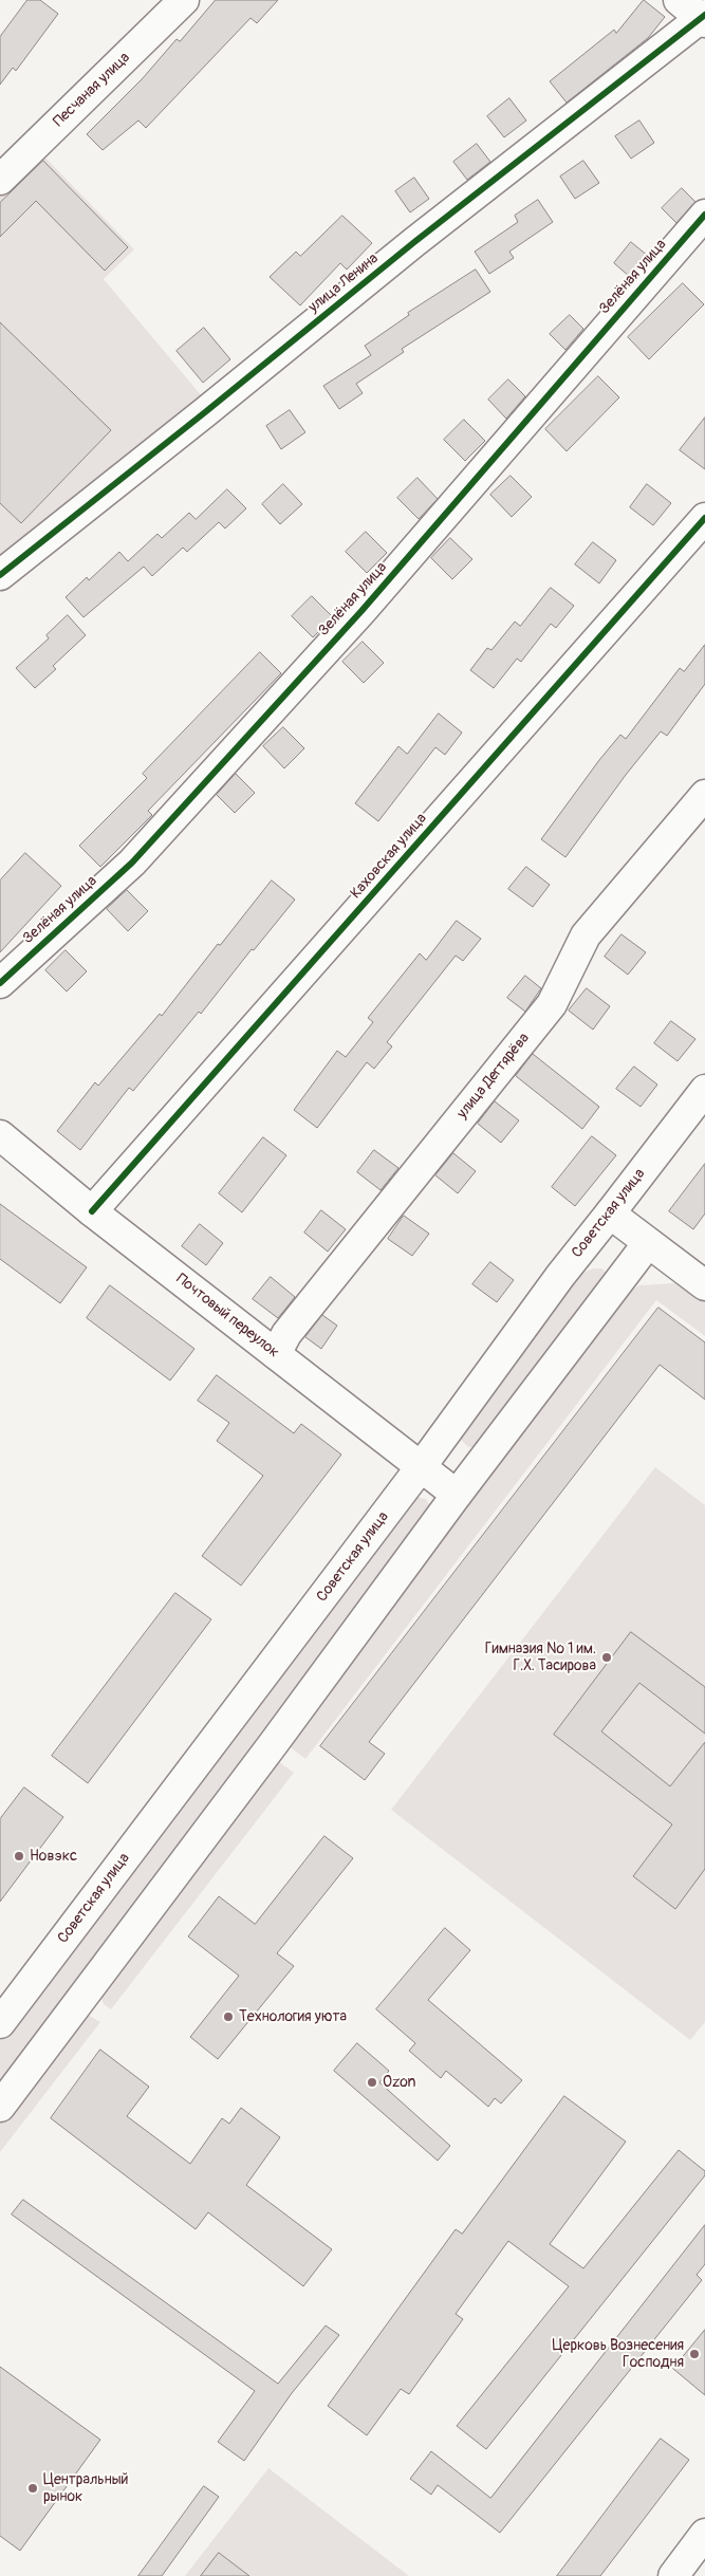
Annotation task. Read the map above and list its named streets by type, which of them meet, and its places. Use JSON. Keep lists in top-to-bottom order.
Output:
{
  "streets": {
    "street": [
      "Песчаная улица",
      "Зелёная улица",
      "улица Ленина",
      "Каховская улица",
      "улица Дегтярёва",
      "Советская улица",
      "Почтовый переулок"
    ]
  },
  "crossings": [
    ["Каховская улица", "Почтовый переулок"],
    ["улица Дегтярёва", "Почтовый переулок"],
    ["Советская улица", "Почтовый переулок"]
  ],
  "places": [
    "Гимназия № 1 им. Г.Х. Тасирова",
    "Новэкс",
    "Технология уюта",
    "Ozon",
    "Церковь Вознесения Господня",
    "Центральный рынок"
  ]
}
